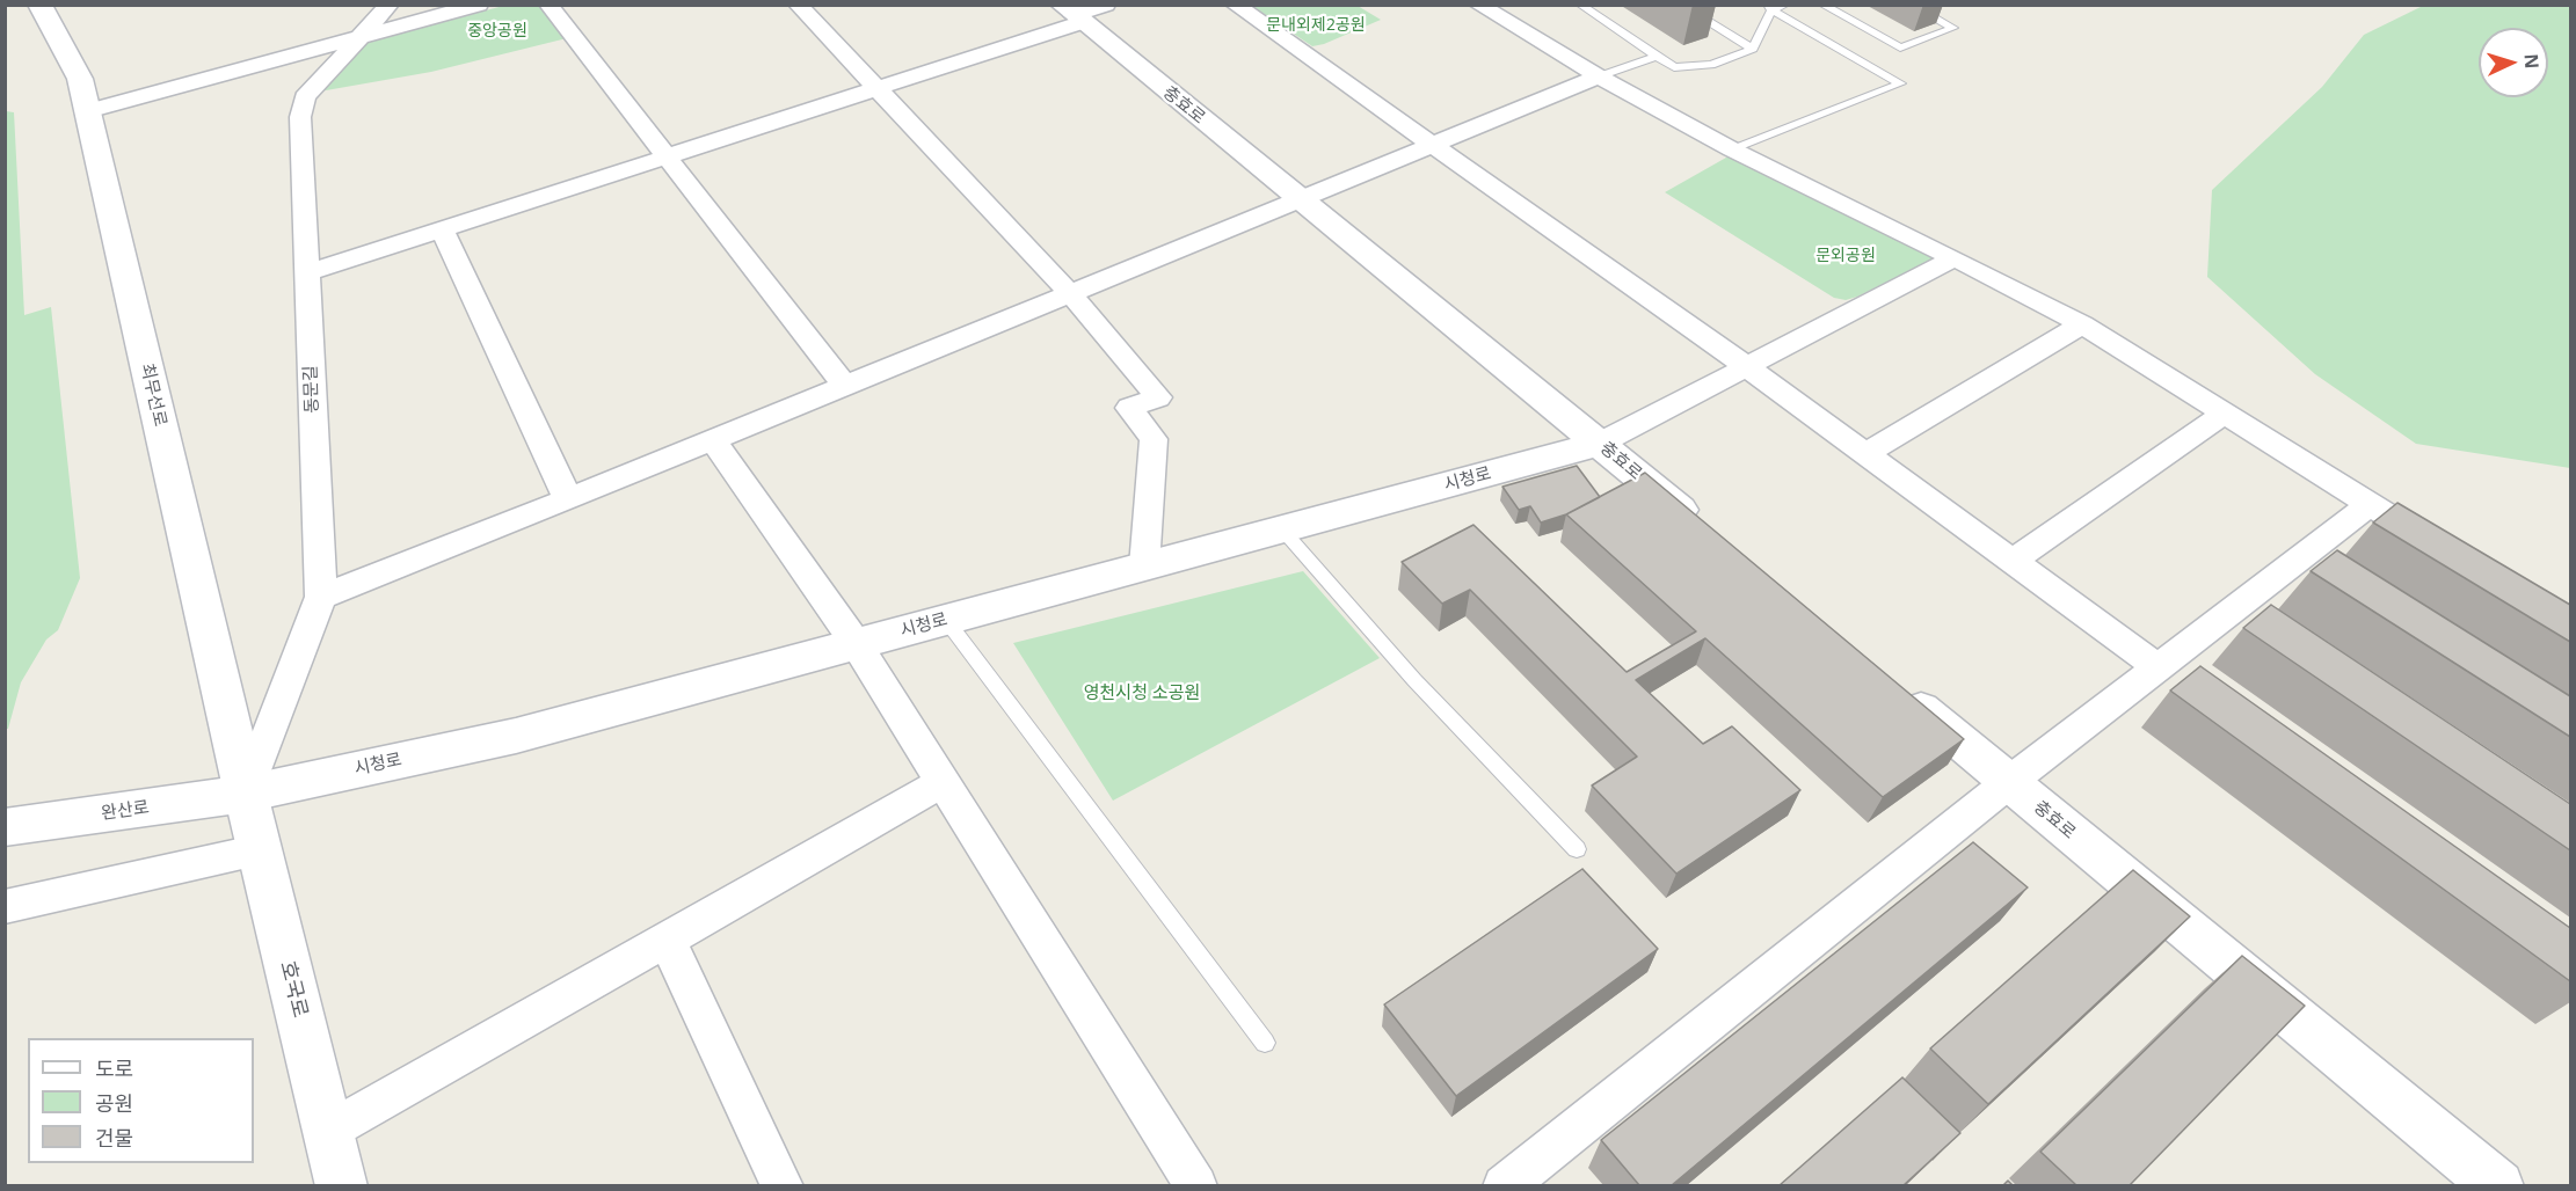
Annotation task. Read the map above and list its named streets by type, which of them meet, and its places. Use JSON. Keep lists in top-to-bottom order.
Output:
{
  "streets": {
    "street": [
      "충효로",
      "동문길",
      "최무선로",
      "시청로",
      "완산로",
      "호국로"
    ]
  },
  "crossings": [
    ["충효로", "시청로"],
    ["동문길", "최무선로"],
    ["동문길", "시청로"],
    ["동문길", "완산로"],
    ["동문길", "호국로"],
    ["최무선로", "시청로"],
    ["최무선로", "완산로"],
    ["최무선로", "호국로"],
    ["시청로", "완산로"],
    ["시청로", "호국로"],
    ["완산로", "호국로"]
  ],
  "parks": [
    "문내외제2공원",
    "중앙공원",
    "문외공원",
    "영천시청 소공원"
  ],
  "legend": ["도로", "공원", "건물"],
  "north": "right"
}
